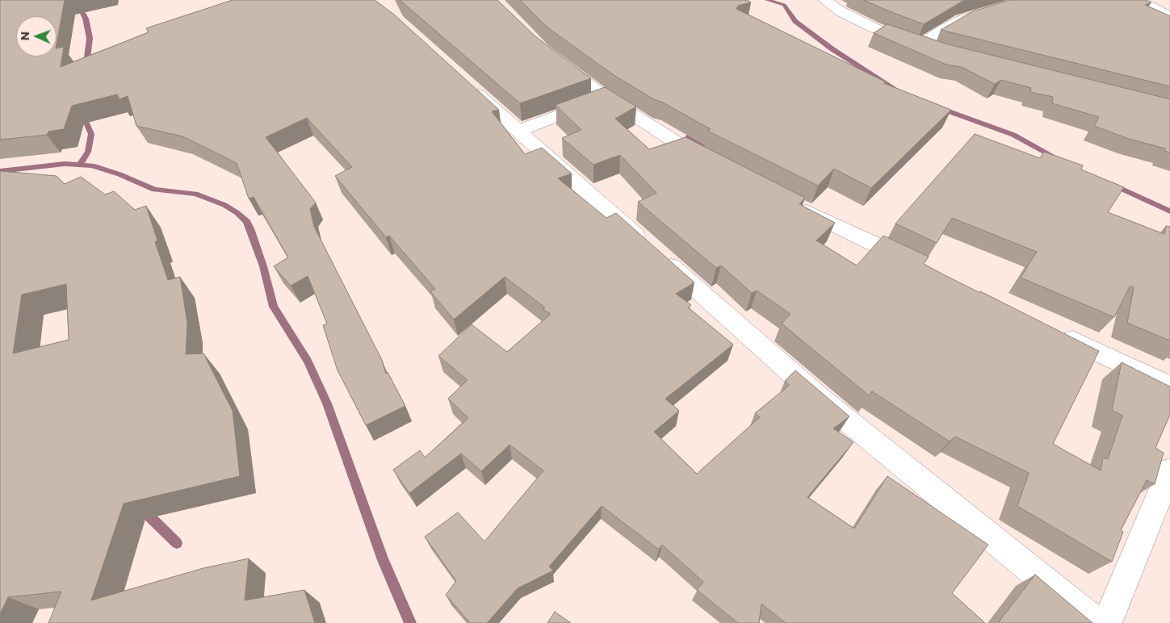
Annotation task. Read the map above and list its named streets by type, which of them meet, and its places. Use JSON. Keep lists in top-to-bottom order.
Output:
{
  "north": "left"
}
